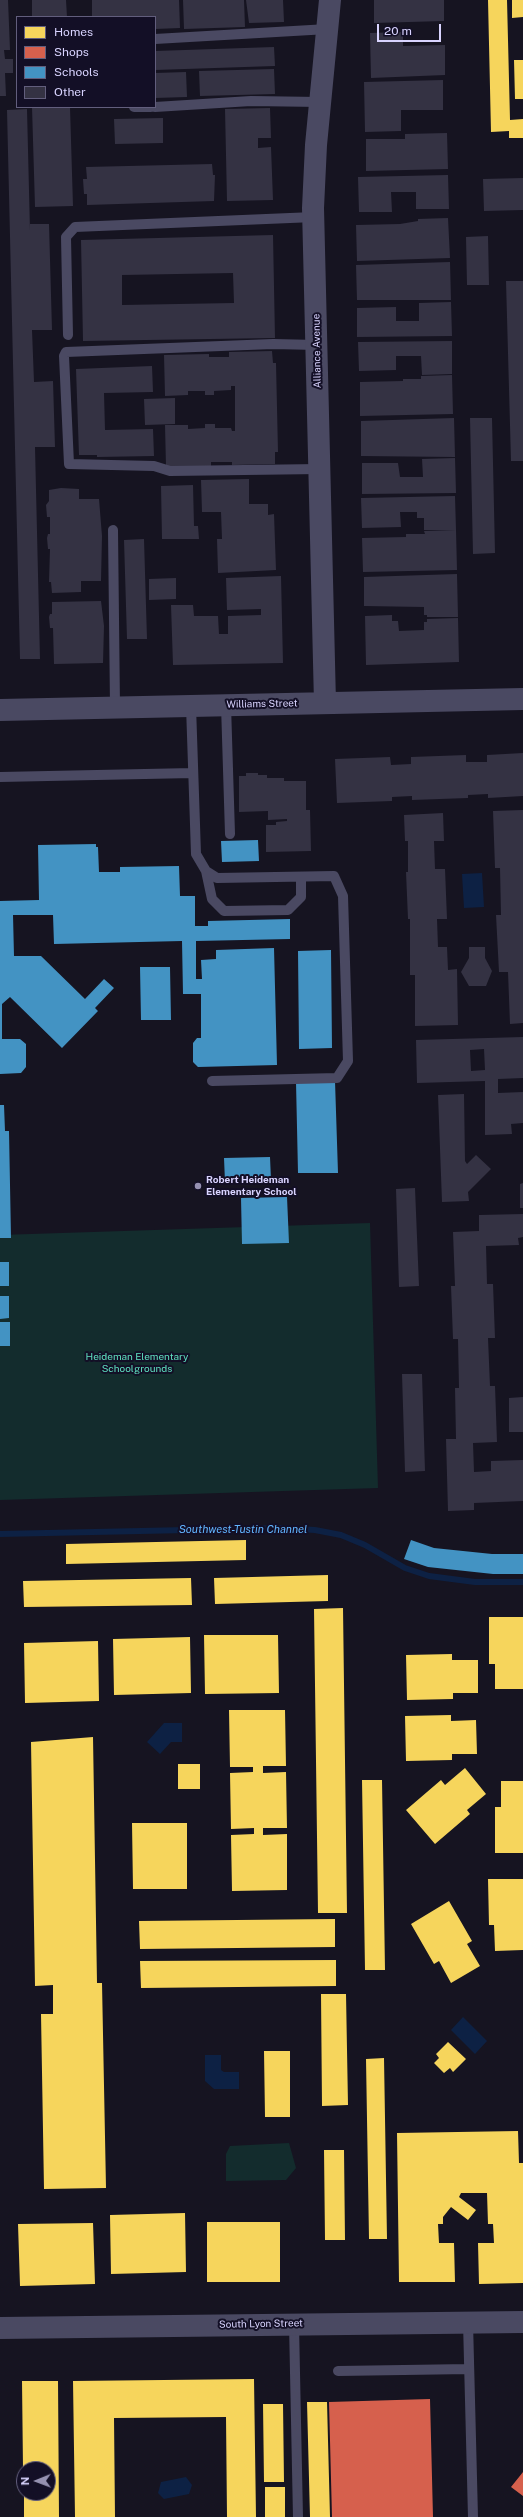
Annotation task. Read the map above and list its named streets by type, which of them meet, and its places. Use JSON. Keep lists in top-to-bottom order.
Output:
{
  "streets": {
    "street": ["Alliance Avenue", "Williams Street", "South Lyon Street"]
  },
  "crossings": [
    ["Alliance Avenue", "Williams Street"]
  ],
  "water": ["Southwest-Tustin Channel"],
  "parks": ["Heideman Elementary Schoolgrounds"],
  "places": ["Robert Heideman Elementary School"],
  "legend": [
    "Homes",
    "Shops",
    "Schools",
    "Other"
  ],
  "scale_bar": "20 m",
  "north": "left"
}
